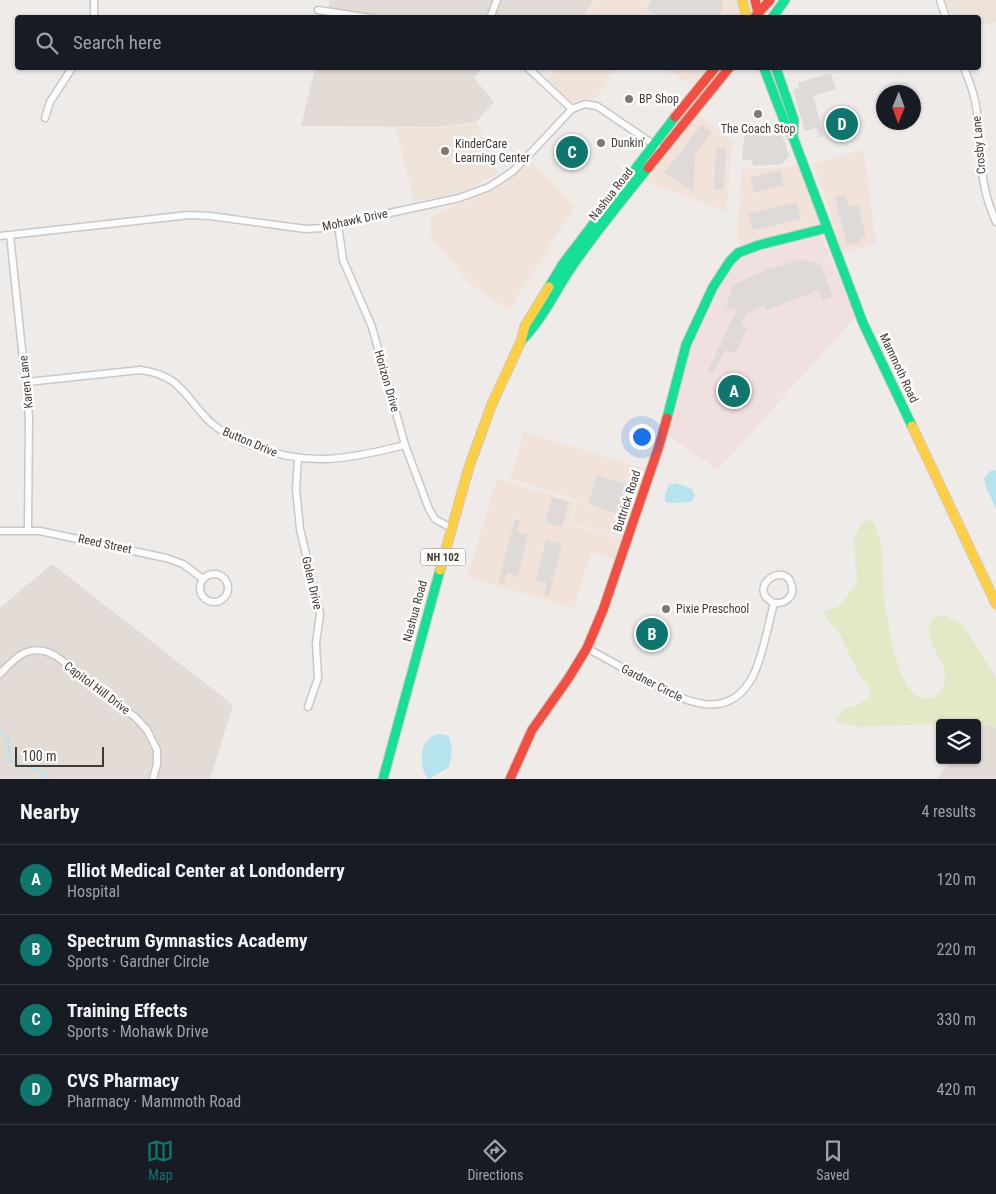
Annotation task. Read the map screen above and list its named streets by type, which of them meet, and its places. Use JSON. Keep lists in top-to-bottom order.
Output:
{
  "streets": {
    "main road": [
      "Nashua Road",
      "Mammoth Road",
      "Buttrick Road",
      "NH 102"
    ],
    "street": [
      "Crosby Lane",
      "Mohawk Drive",
      "Horizon Drive",
      "Karen Lane",
      "Button Drive",
      "Reed Street",
      "Golen Drive",
      "Gardner Circle",
      "Capitol Hill Drive"
    ]
  },
  "crossings": [
    ["Nashua Road", "Horizon Drive"],
    ["Mohawk Drive", "Horizon Drive"],
    ["Mohawk Drive", "Karen Lane"],
    ["Mammoth Road", "Buttrick Road"],
    ["Horizon Drive", "Button Drive"],
    ["Karen Lane", "Button Drive"],
    ["Karen Lane", "Reed Street"],
    ["Button Drive", "Golen Drive"],
    ["Buttrick Road", "Gardner Circle"]
  ],
  "places": [
    "BP Shop",
    "The Coach Stop",
    "Dunkin'",
    "KinderCare Learning Center",
    "Pixie Preschool"
  ],
  "scale_bar": "100 m",
  "north": "bottom",
  "page": {
    "search": "Search here",
    "pins": [
      "D",
      "C",
      "A",
      "B"
    ],
    "scale": "100 m",
    "heading": ["Nearby", "4 results"],
    "list": [
      {
        "mark": "A",
        "name": "Elliot Medical Center at Londonderry",
        "note": "Hospital",
        "value": "120 m"
      },
      {
        "mark": "B",
        "name": "Spectrum Gymnastics Academy",
        "note": "Sports · Gardner Circle",
        "value": "220 m"
      },
      {
        "mark": "C",
        "name": "Training Effects",
        "note": "Sports · Mohawk Drive",
        "value": "330 m"
      },
      {
        "mark": "D",
        "name": "CVS Pharmacy",
        "note": "Pharmacy · Mammoth Road",
        "value": "420 m"
      }
    ],
    "nav": ["Map", "Directions", "Saved"]
  }
}
